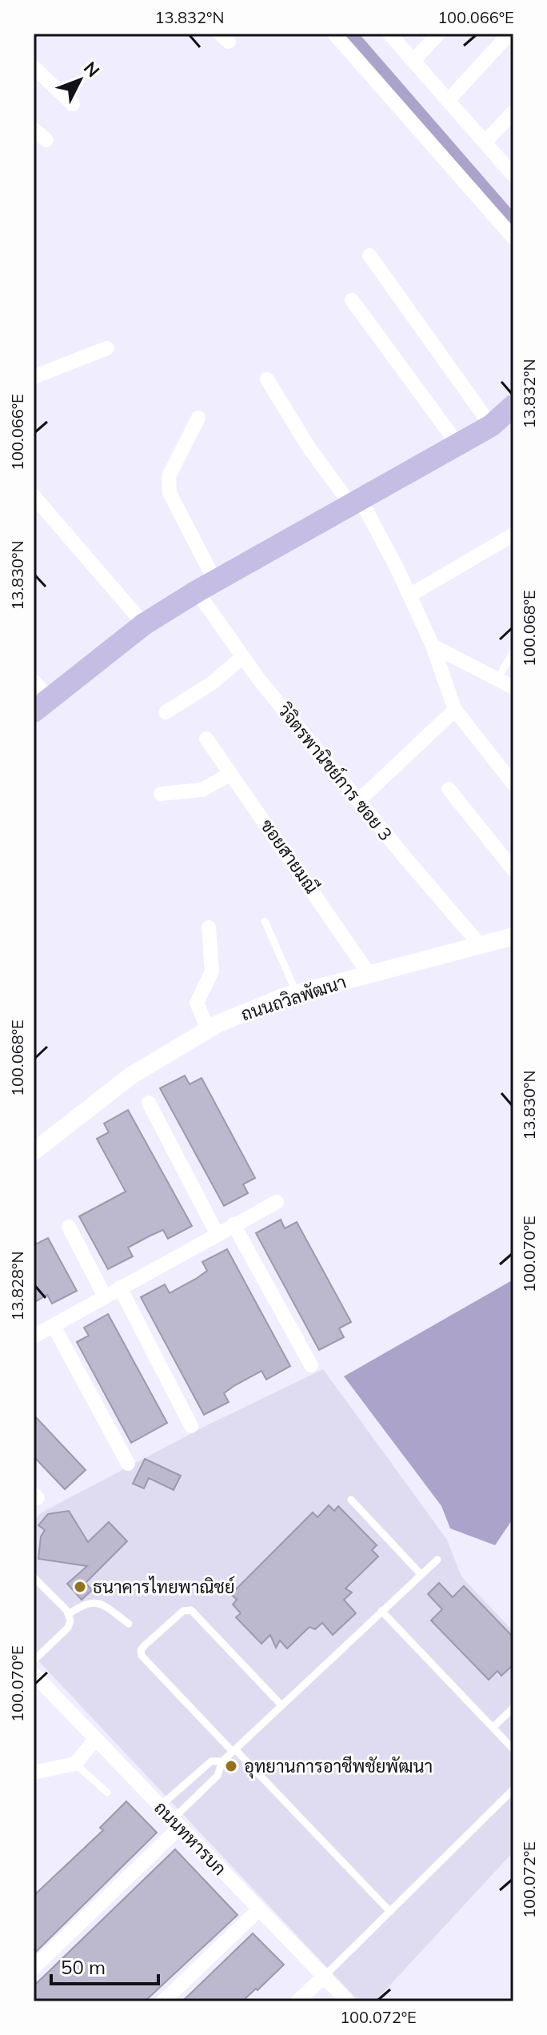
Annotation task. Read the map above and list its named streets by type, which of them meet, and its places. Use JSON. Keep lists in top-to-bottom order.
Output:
{
  "streets": {
    "street": [
      "วิจิตรพานิชย์การ ซอย 3",
      "ซอยสายมณี",
      "ถนนถวิลพัฒนา",
      "ถนนทหารบก"
    ]
  },
  "crossings": [
    ["วิจิตรพานิชย์การ ซอย 3", "ถนนถวิลพัฒนา"],
    ["ซอยสายมณี", "ถนนถวิลพัฒนา"]
  ],
  "places": ["ธนาคารไทยพาณิชย์", "อุทยานการอาชีพชัยพัฒนา"],
  "scale_bar": "50 m",
  "north": "top right",
  "coordinates": [
    "13.832°N",
    "100.066°E",
    "13.830°N",
    "100.068°E",
    "100.070°E",
    "13.828°N",
    "100.072°E"
  ]
}
